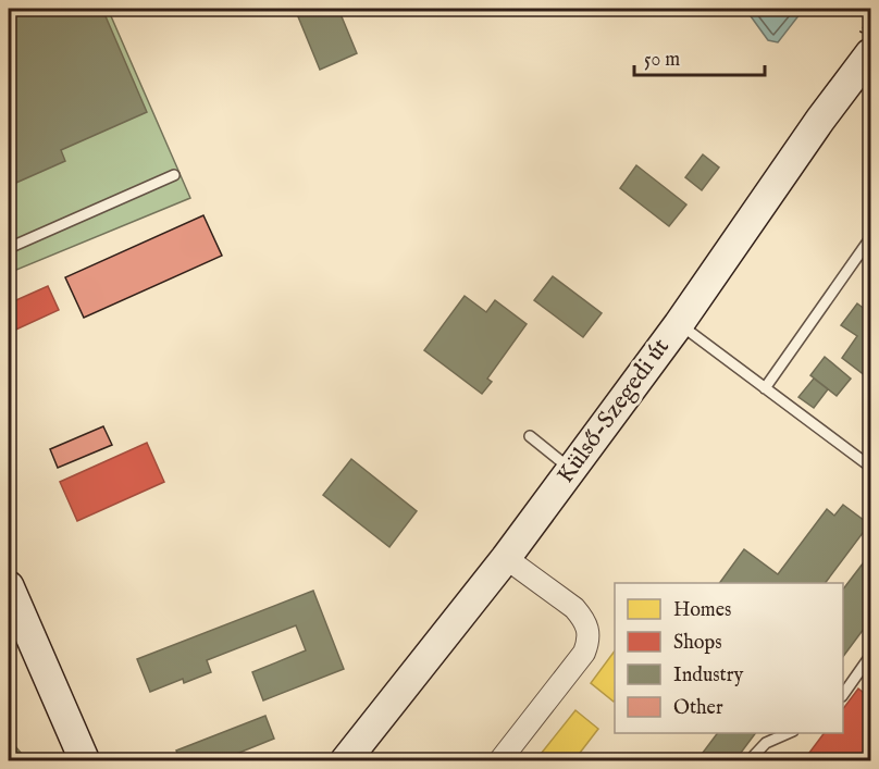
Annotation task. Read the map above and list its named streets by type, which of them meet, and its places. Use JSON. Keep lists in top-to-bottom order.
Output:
{
  "streets": {
    "street": ["Külső-Szegedi út"]
  },
  "legend": [
    "Homes",
    "Shops",
    "Industry",
    "Other"
  ],
  "scale_bar": "50 m"
}
